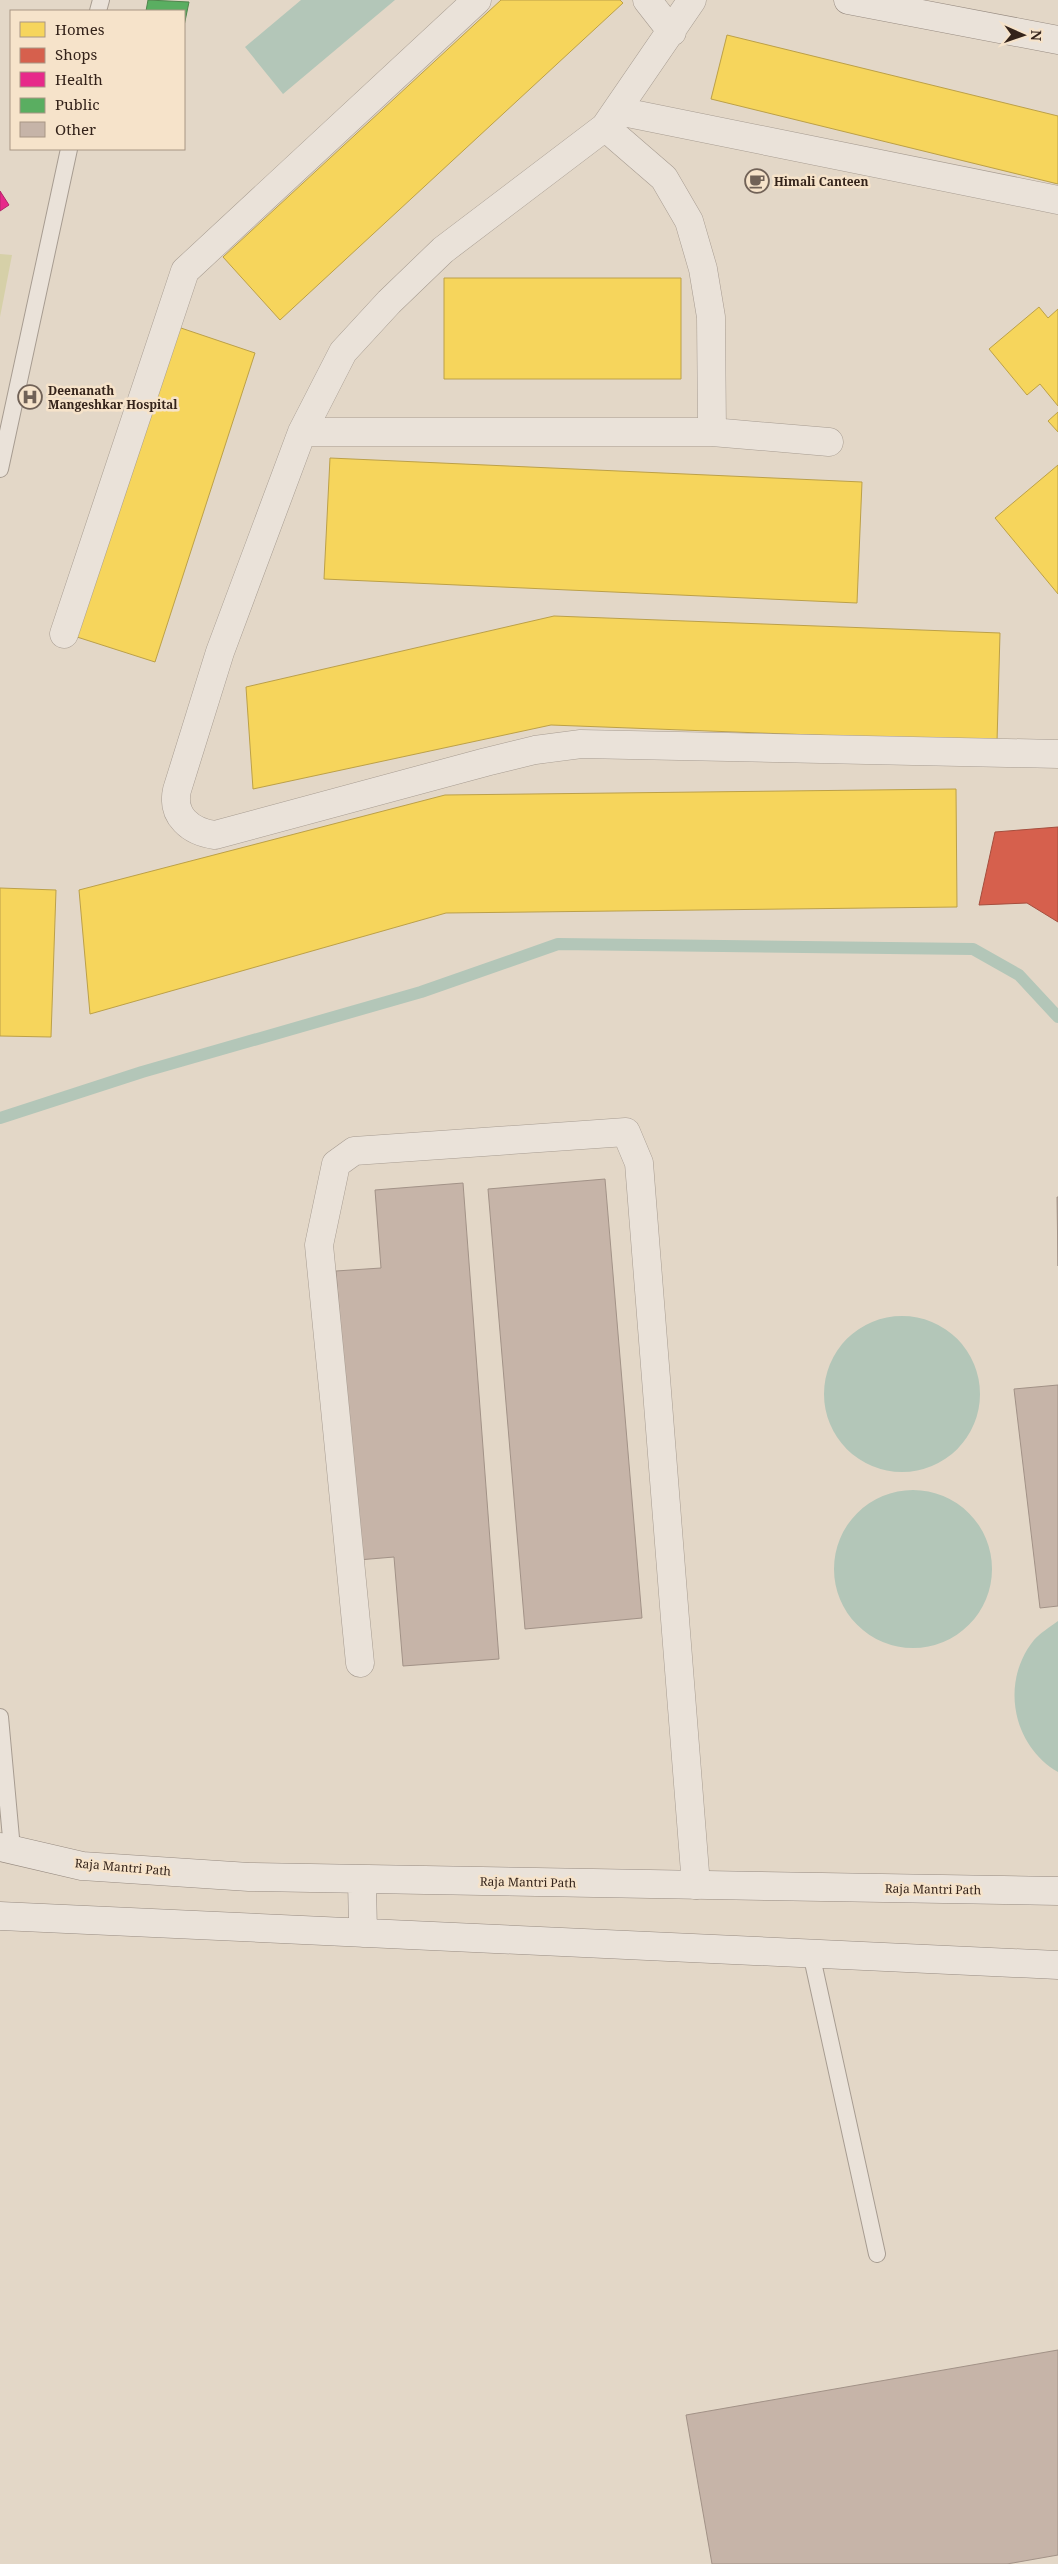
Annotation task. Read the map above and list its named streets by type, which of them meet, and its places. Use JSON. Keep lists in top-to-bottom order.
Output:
{
  "streets": {
    "street": ["Raja Mantri Path"]
  },
  "places": {
    "cafe": ["Himali Canteen"],
    "hospital": ["Deenanath Mangeshkar Hospital"]
  },
  "legend": [
    "Homes",
    "Shops",
    "Health",
    "Public",
    "Other"
  ],
  "north": "right"
}
